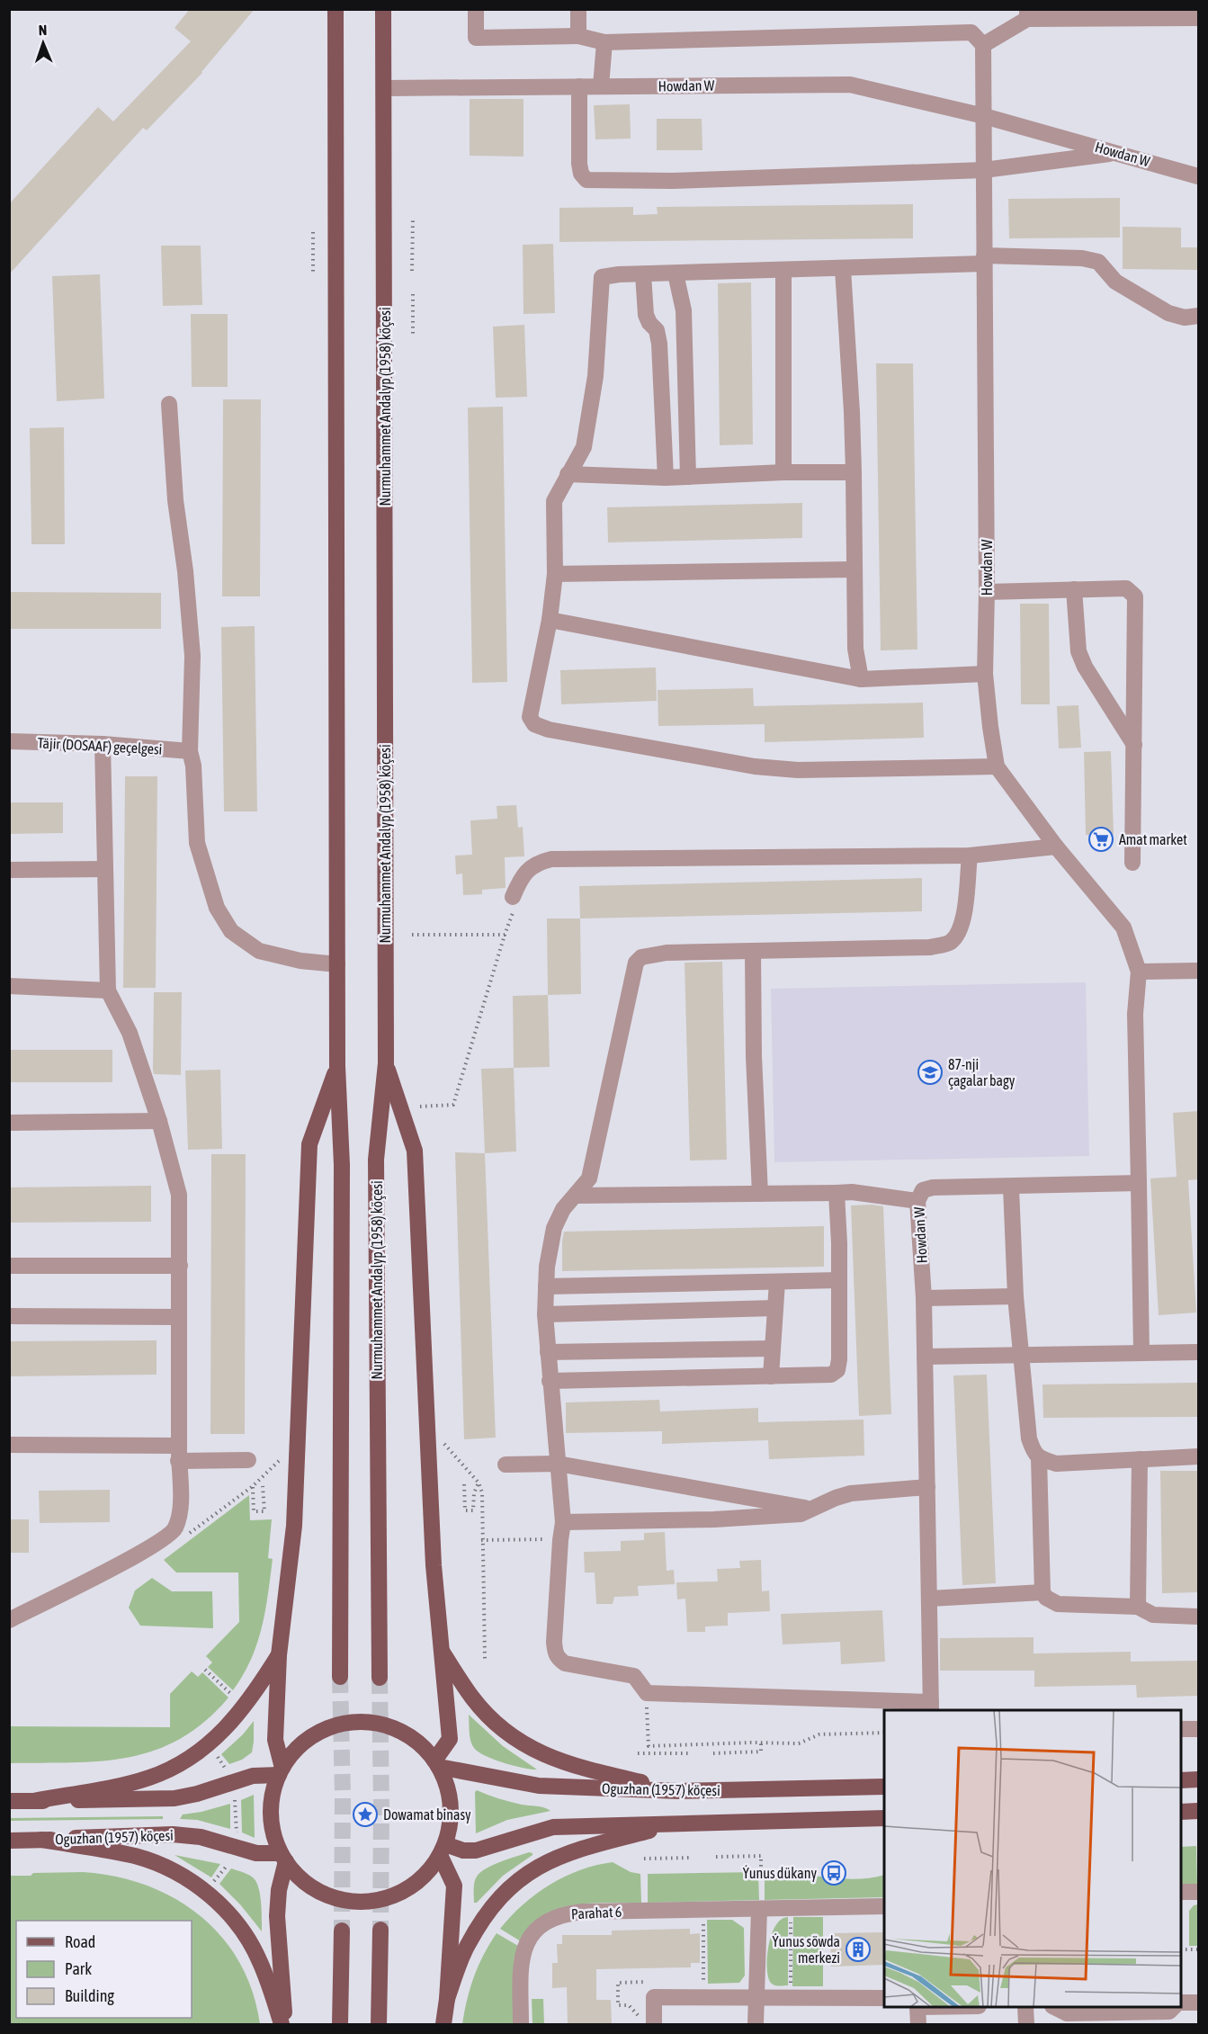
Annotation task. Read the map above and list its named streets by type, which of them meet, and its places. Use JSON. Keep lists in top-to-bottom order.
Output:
{
  "streets": {
    "main road": ["Nurmuhammet Andalyp (1958) köçesi", "Oguzhan (1957) köçesi"],
    "street": ["Howdan W", "Täjir (DOSAAF) geçelgesi", "Parahat 6"]
  },
  "crossings": [
    ["Howdan W", "Nurmuhammet Andalyp (1958) köçesi"]
  ],
  "places": {
    "supermarket": ["Amat market"],
    "school or university": ["87-nji çagalar bagy"],
    "place": ["Dowamat binasy"],
    "bus stop": ["Ýunus dükany"],
    "building": ["Ýunus söwda merkezi"]
  },
  "legend": ["Road", "Park", "Building"],
  "north": "top"
}
